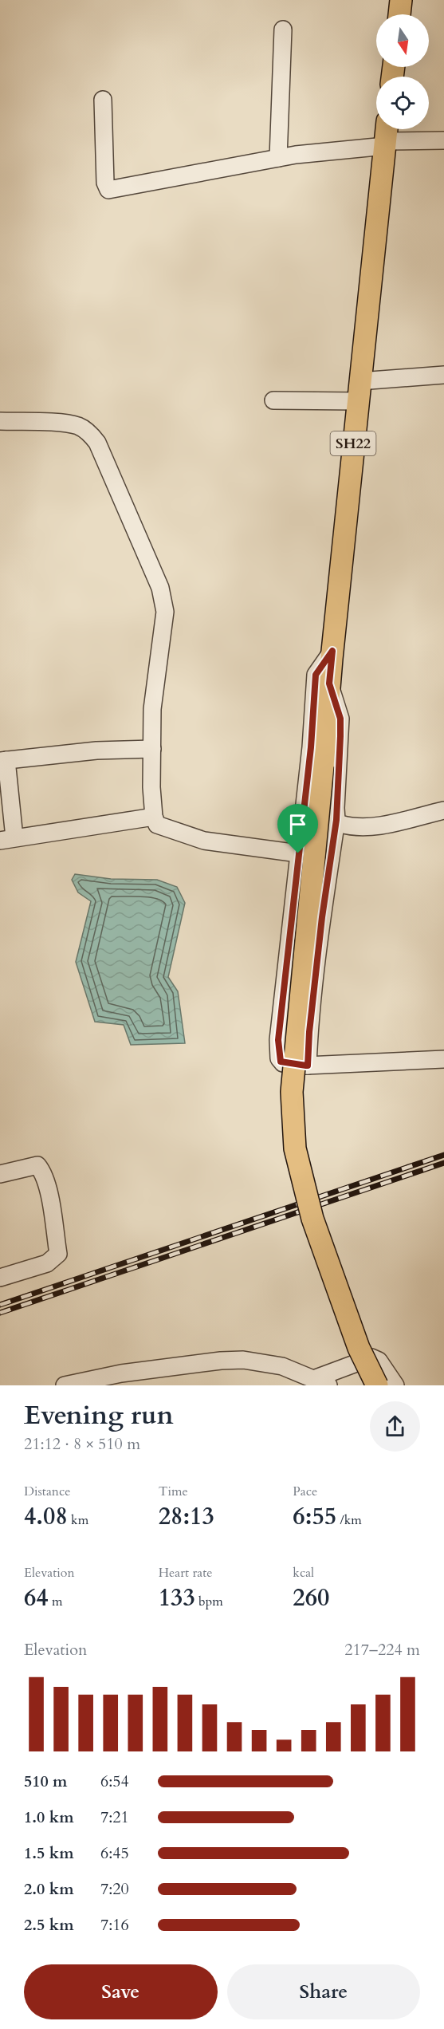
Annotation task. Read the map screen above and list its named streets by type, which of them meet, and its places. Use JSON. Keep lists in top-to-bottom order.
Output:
{
  "streets": {
    "main road": ["SH22"]
  },
  "north": "bottom",
  "page": {
    "heading": ["Evening run", "21:12 · 8 × 510 m"],
    "stats": [
      ["Distance", "4.08 km"],
      ["Time", "28:13"],
      ["Pace", "6:55 /km"],
      ["Elevation", "64 m"],
      ["Heart rate", "133 bpm"],
      ["kcal", "260"]
    ],
    "chart": ["Elevation", "217–224 m"],
    "list": [
      {
        "name": "510 m",
        "note": "6:54"
      },
      {
        "name": "1.0 km",
        "note": "7:21"
      },
      {
        "name": "1.5 km",
        "note": "6:45"
      },
      {
        "name": "2.0 km",
        "note": "7:20"
      },
      {
        "name": "2.5 km",
        "note": "7:16"
      }
    ],
    "buttons": ["Save", "Share"]
  }
}
